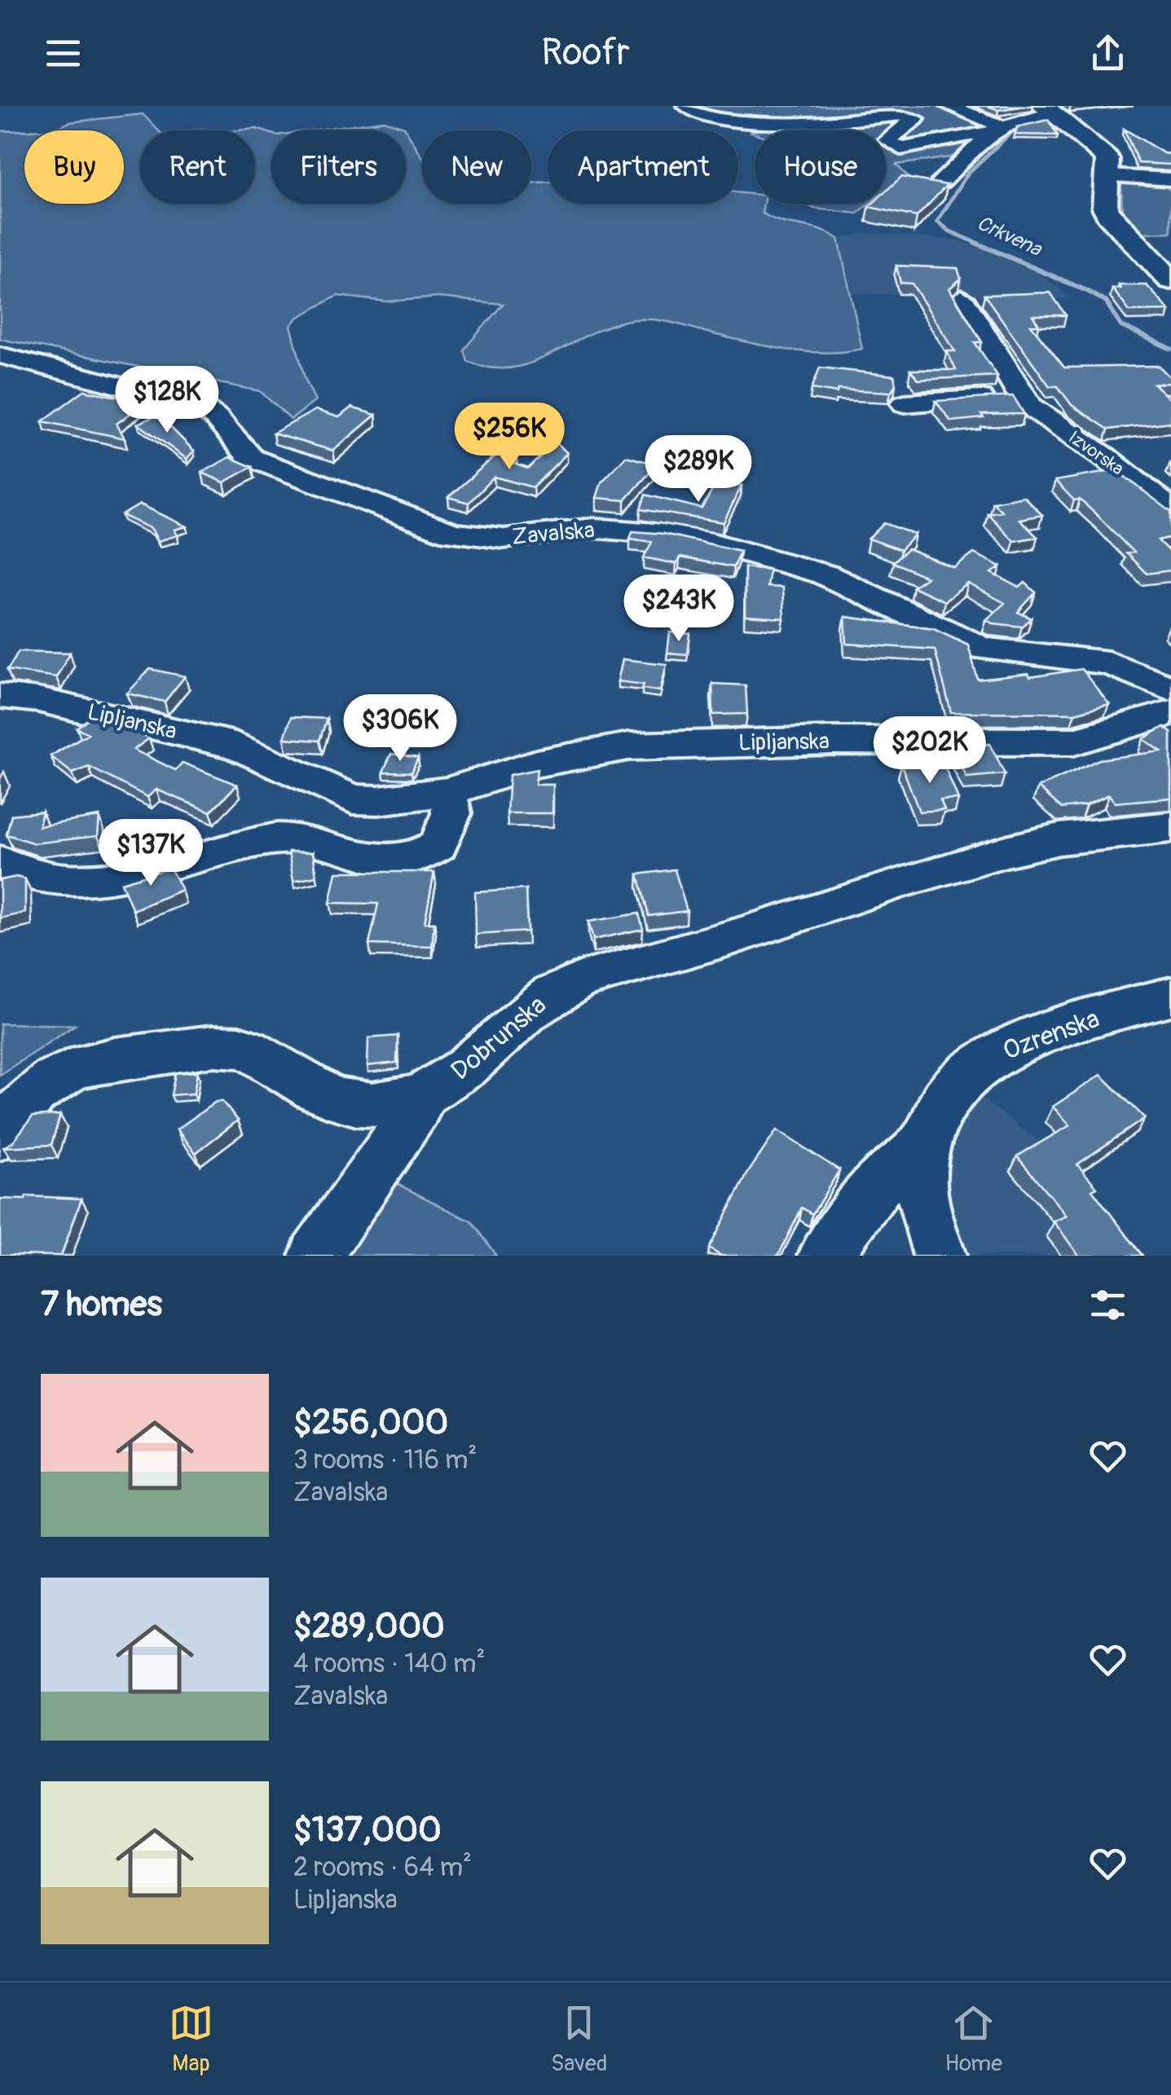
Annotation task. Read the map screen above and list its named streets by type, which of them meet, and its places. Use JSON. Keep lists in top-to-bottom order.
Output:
{
  "streets": {
    "street": [
      "Izvorska",
      "Zavalska",
      "Lipljanska",
      "Ozrenska",
      "Dobrunska"
    ]
  },
  "water": ["Crkvena"],
  "page": {
    "header": "Roofr",
    "chip": [
      "Buy",
      "Rent",
      "Filters",
      "New",
      "Apartment",
      "House"
    ],
    "price": [
      "$128K",
      "$256K",
      "$289K",
      "$243K",
      "$306K",
      "$202K",
      "$137K"
    ],
    "heading": "7 homes",
    "list": [
      {
        "name": "$256,000",
        "note": "3 rooms · 116 m² · Zavalska"
      },
      {
        "name": "$289,000",
        "note": "4 rooms · 140 m² · Zavalska"
      },
      {
        "name": "$137,000",
        "note": "2 rooms · 64 m² · Lipljanska"
      }
    ],
    "tabs": ["Map", "Saved", "Home"]
  }
}
